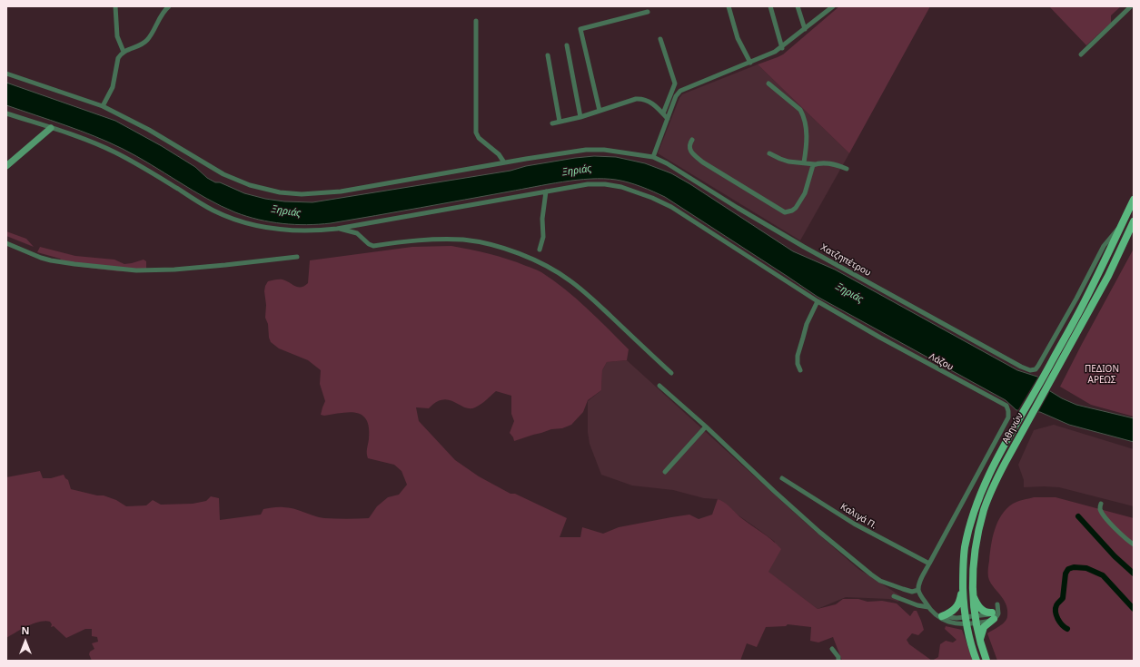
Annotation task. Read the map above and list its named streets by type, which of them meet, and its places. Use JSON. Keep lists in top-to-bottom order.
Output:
{
  "streets": {
    "main road": ["Αθηνών"],
    "street": ["Χατζηπέτρου", "Λάζου", "Καλιγά Π."]
  },
  "crossings": [
    ["Χατζηπέτρου", "Αθηνών"],
    ["Λάζου", "Αθηνών"],
    ["Αθηνών", "Καλιγά Π."]
  ],
  "water": ["Ξηριάς"],
  "parks": ["ΠΕΔΙΟΝ ΑΡΕΩΣ"],
  "north": "top"
}
